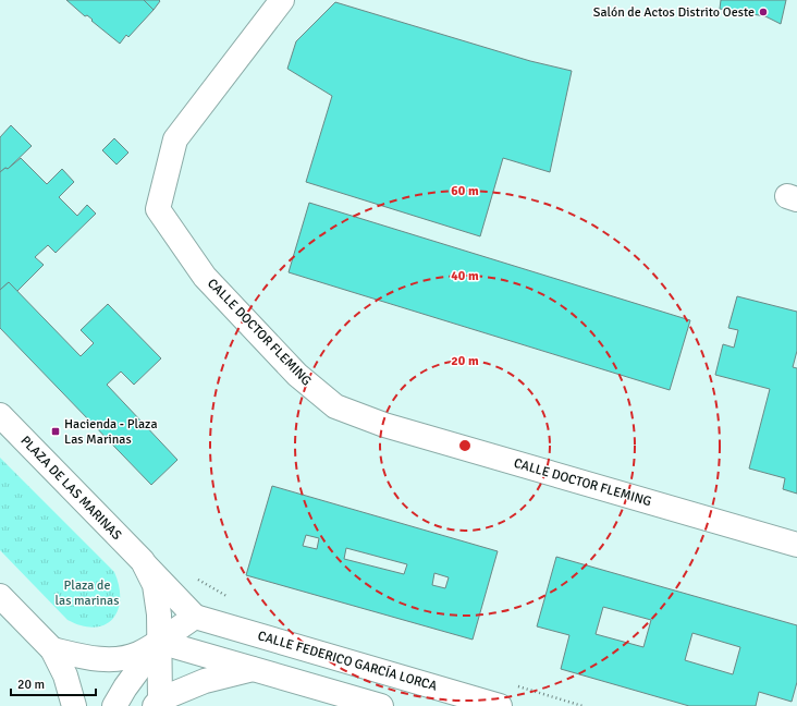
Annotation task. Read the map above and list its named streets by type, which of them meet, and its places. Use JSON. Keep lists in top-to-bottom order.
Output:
{
  "streets": {
    "street": ["CALLE DOCTOR FLEMING", "PLAZA DE LAS MARINAS", "CALLE FEDERICO GARCÍA LORCA"]
  },
  "crossings": [
    ["PLAZA DE LAS MARINAS", "CALLE FEDERICO GARCÍA LORCA"]
  ],
  "parks": ["Plaza de las marinas"],
  "places": {
    "other": ["Salón de Actos Distrito Oeste"],
    "transit": ["Hacienda - Plaza Las Marinas"]
  },
  "scale_bar": "20 m",
  "rings": ["60 m", "40 m", "20 m"]
}
